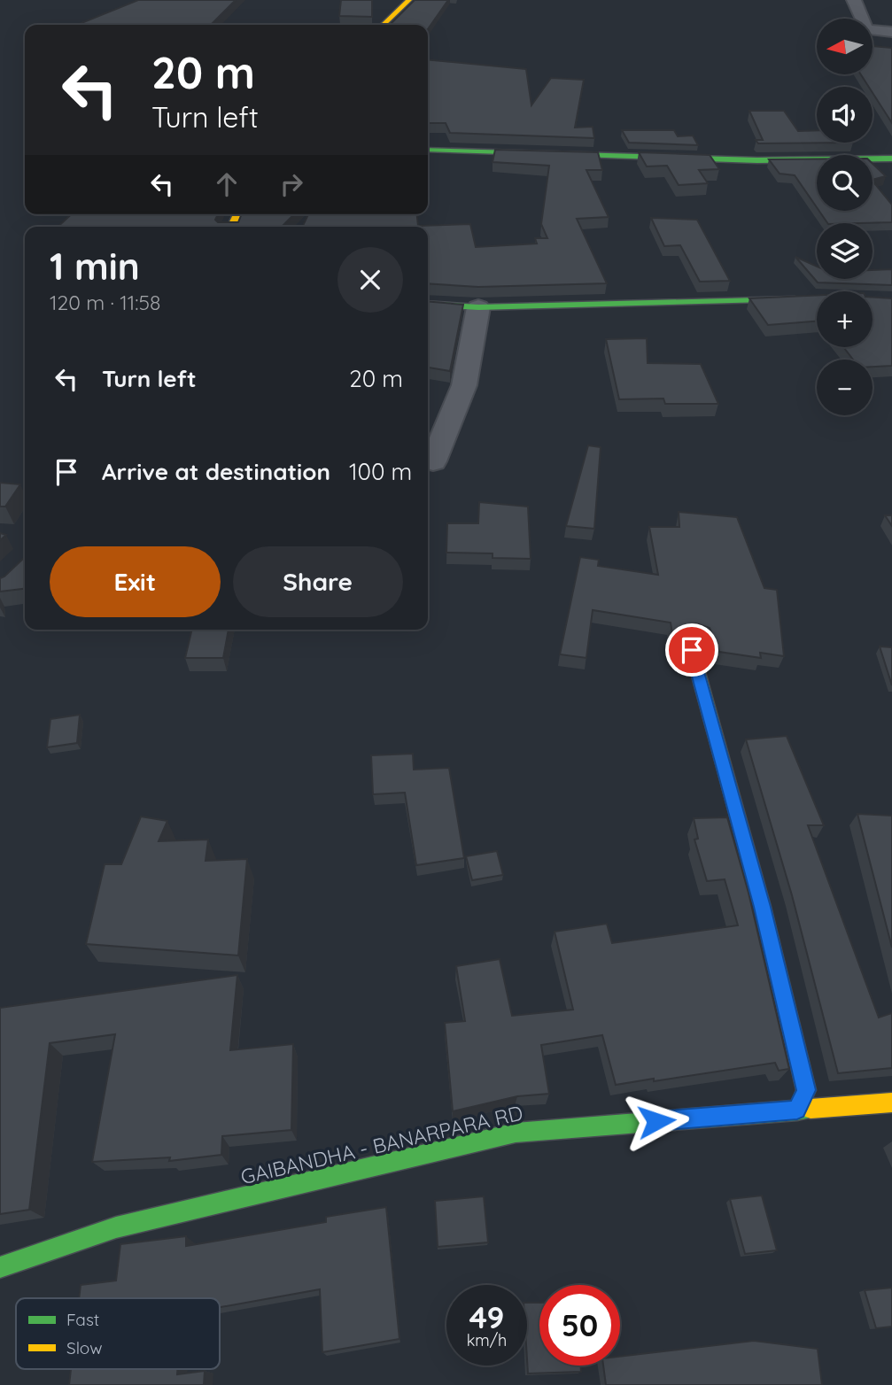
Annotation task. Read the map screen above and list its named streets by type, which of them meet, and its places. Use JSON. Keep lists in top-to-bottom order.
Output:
{
  "streets": {
    "street": ["GAIBANDHA - BANARPARA RD"]
  },
  "legend": ["Fast", "Slow"],
  "north": "left",
  "page": {
    "map_buttons": ["+", "−"],
    "turn": ["20 m", "Turn left"],
    "heading": ["1 min", "120 m · 11:58"],
    "list": [
      {
        "name": "Turn left",
        "value": "20 m"
      },
      {
        "name": "Arrive at destination",
        "value": "100 m"
      }
    ],
    "buttons": ["Exit", "Share"],
    "speed": "49 km/h",
    "limit": "50"
  }
}
